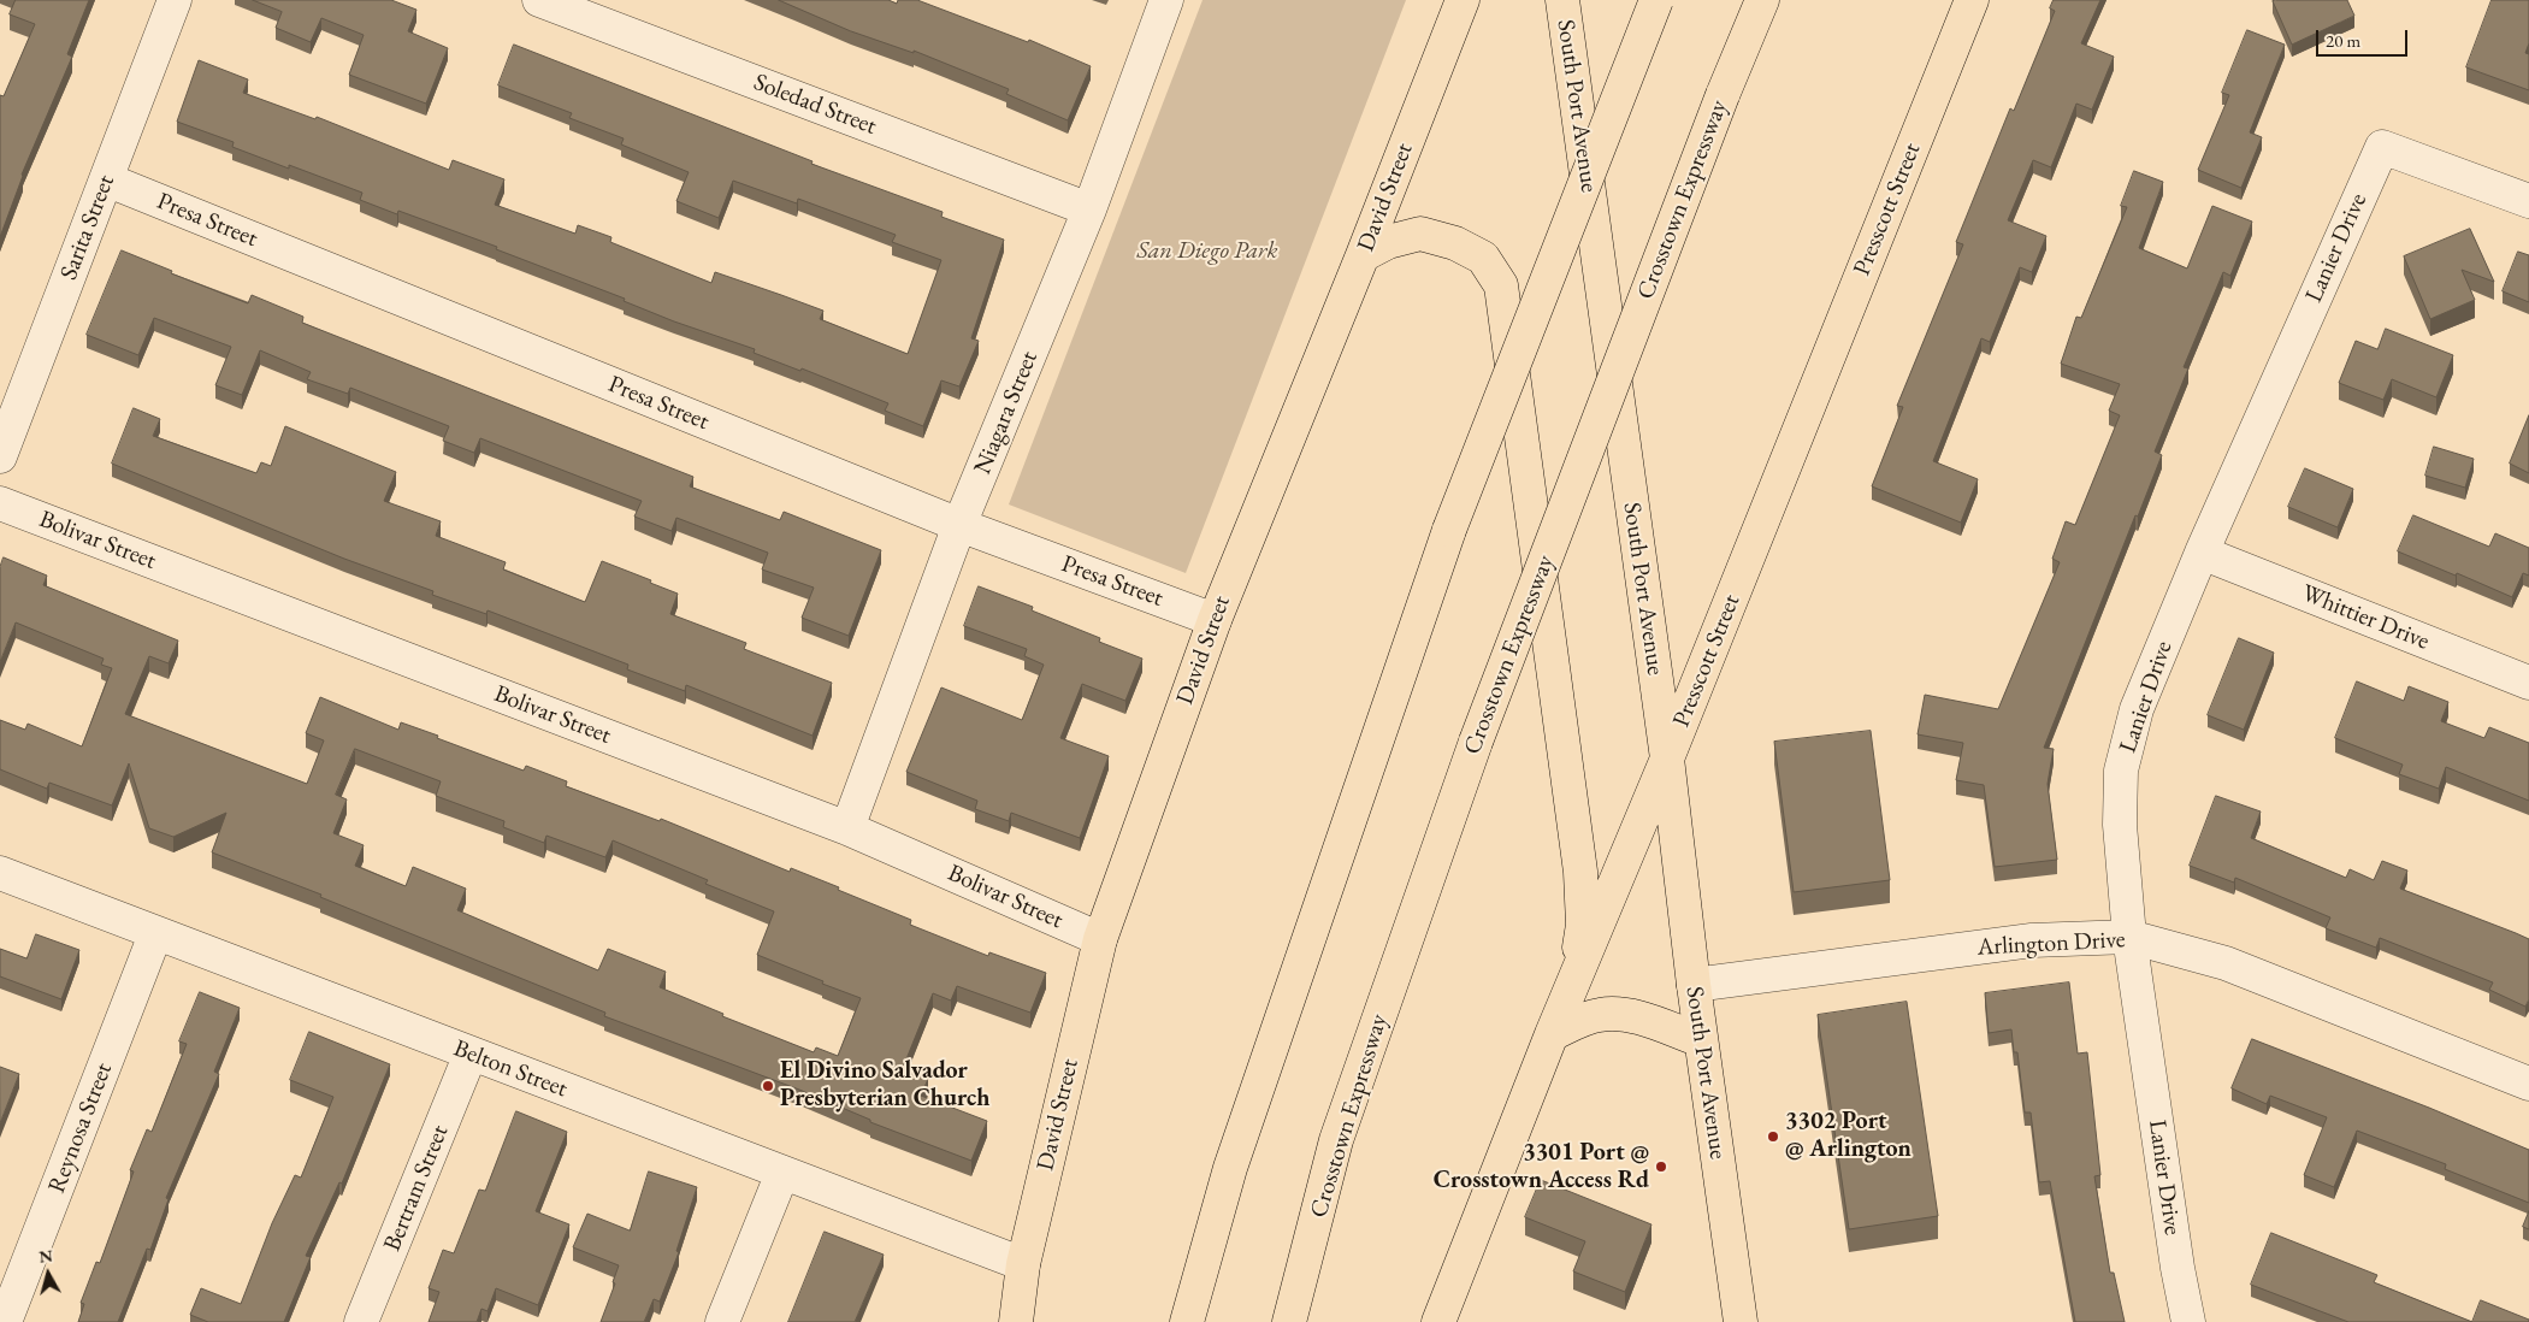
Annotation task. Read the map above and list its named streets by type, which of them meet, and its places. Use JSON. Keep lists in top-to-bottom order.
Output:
{
  "streets": {
    "main road": [
      "South Port Avenue",
      "David Street",
      "Crosstown Expressway",
      "Presscott Street"
    ],
    "street": [
      "Soledad Street",
      "Presa Street",
      "Sarita Street",
      "Lanier Drive",
      "Niagara Street",
      "Bolivar Street",
      "Whittier Drive",
      "Arlington Drive",
      "Belton Street",
      "Reynosa Street",
      "Bertram Street"
    ]
  },
  "crossings": [
    ["Soledad Street", "Niagara Street"],
    ["South Port Avenue", "Presscott Street"],
    ["South Port Avenue", "Arlington Drive"],
    ["David Street", "Presa Street"],
    ["David Street", "Bolivar Street"],
    ["David Street", "Belton Street"],
    ["Presa Street", "Sarita Street"],
    ["Presa Street", "Niagara Street"],
    ["Lanier Drive", "Whittier Drive"],
    ["Lanier Drive", "Arlington Drive"],
    ["Niagara Street", "Bolivar Street"],
    ["Belton Street", "Reynosa Street"],
    ["Belton Street", "Bertram Street"]
  ],
  "parks": ["San Diego Park"],
  "places": ["El Divino Salvador Presbyterian Church", "3302 Port @ Arlington", "3301 Port @ Crosstown Access Rd"],
  "scale_bar": "20 m",
  "north": "top"
}
